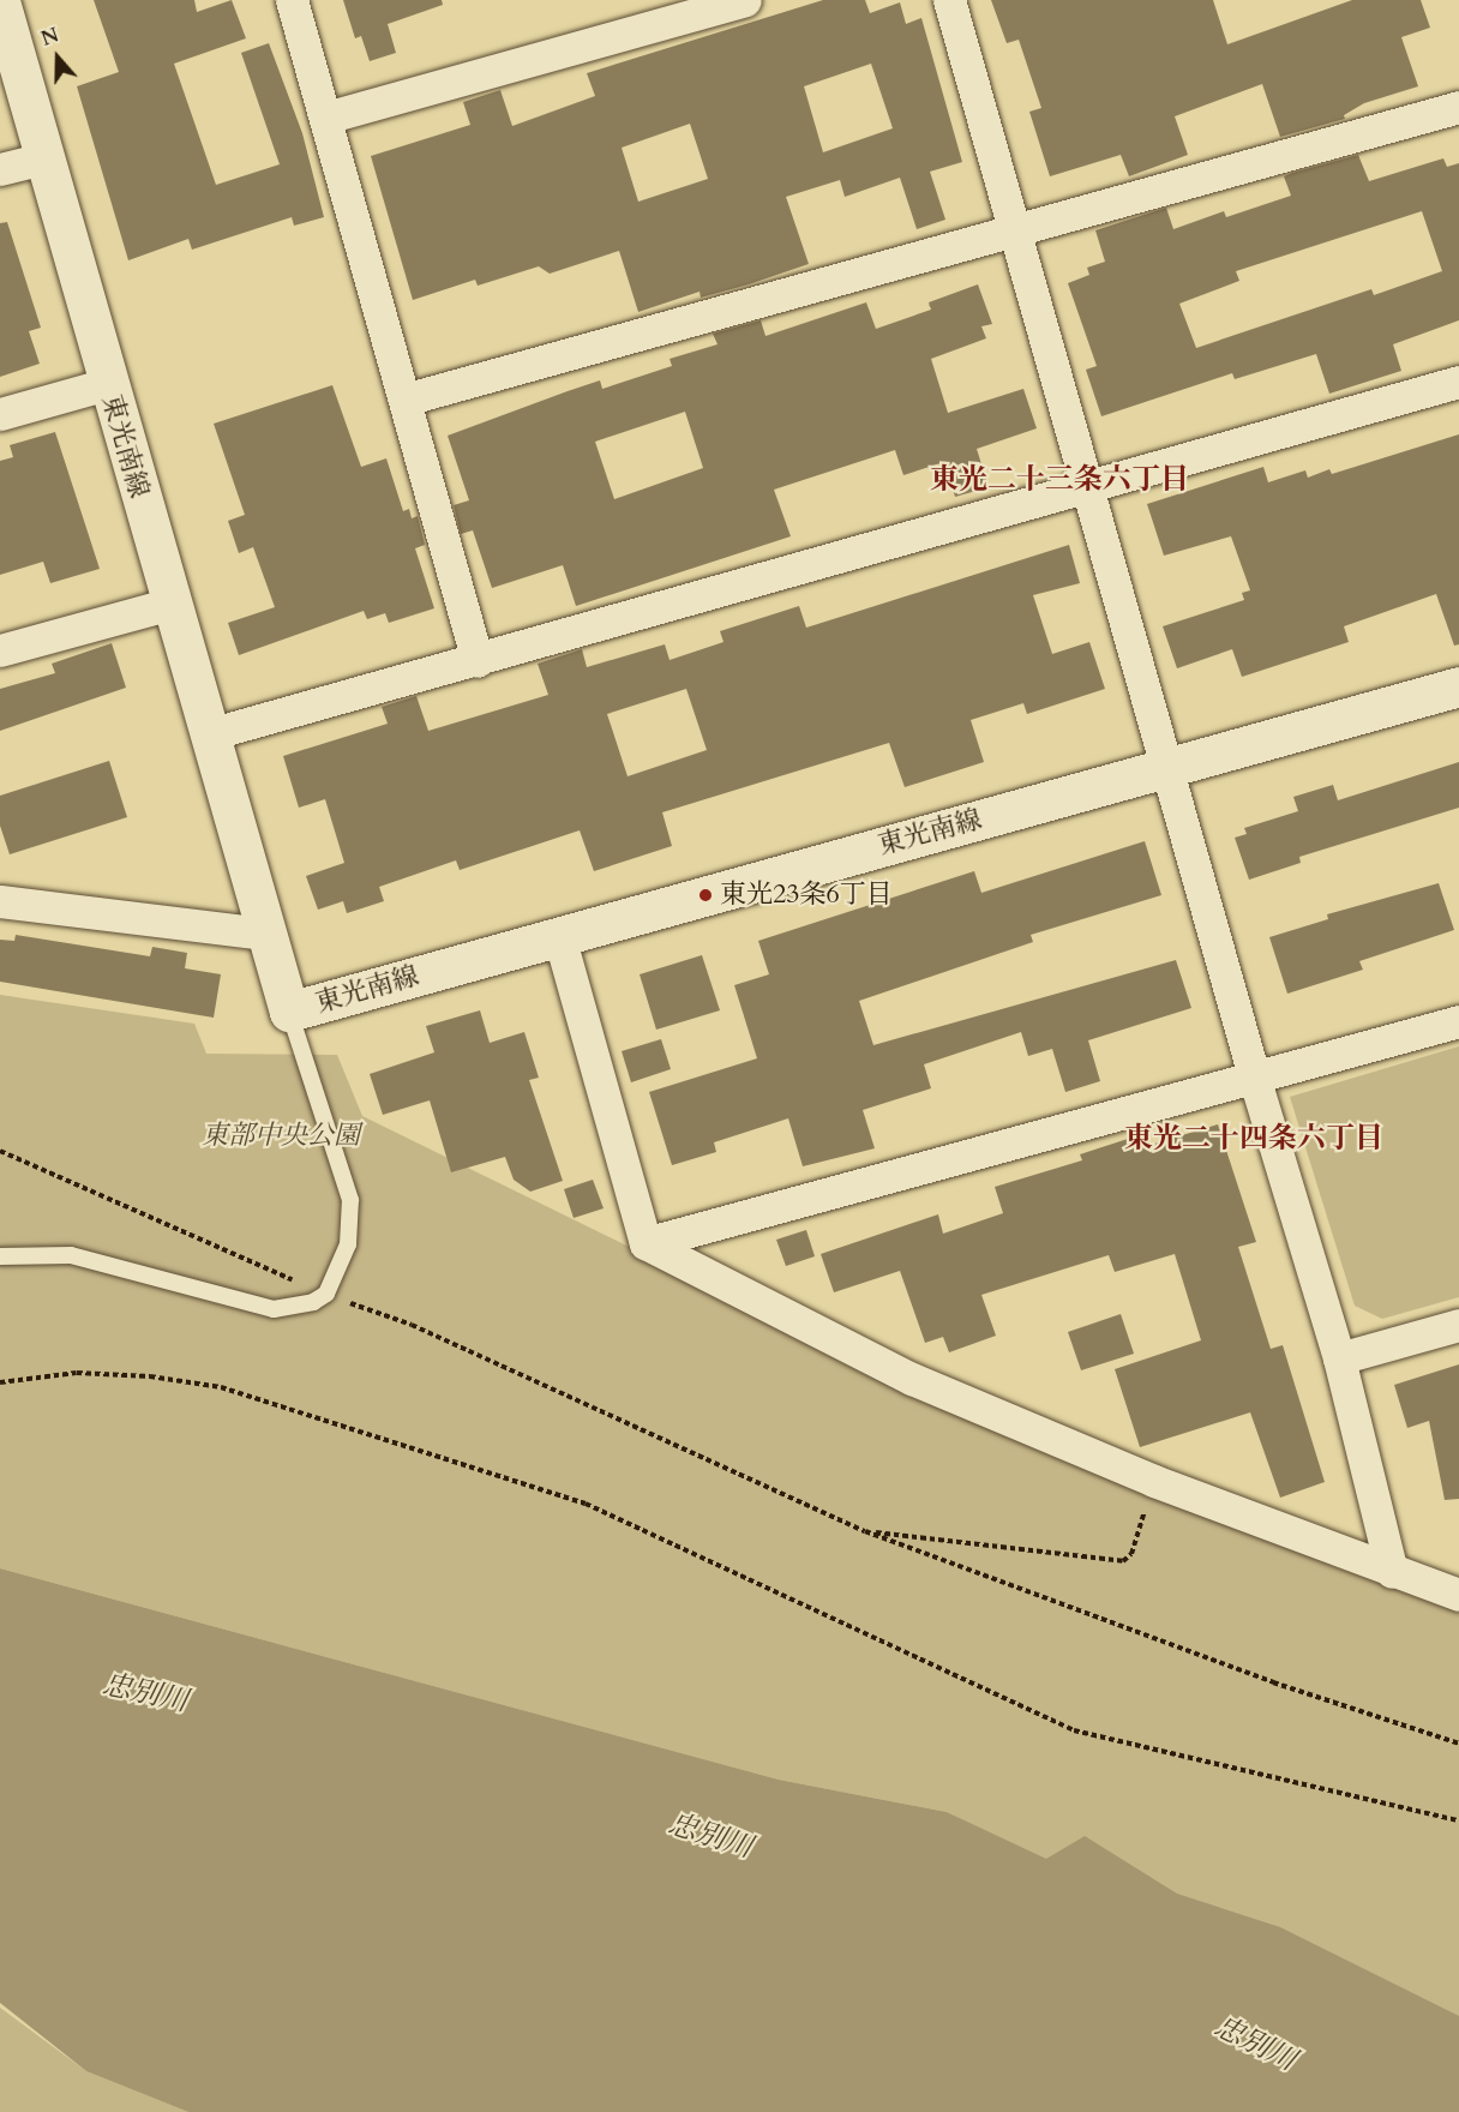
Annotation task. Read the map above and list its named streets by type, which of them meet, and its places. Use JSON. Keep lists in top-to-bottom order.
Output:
{
  "streets": {
    "street": ["東光南線"]
  },
  "districts": ["東光二十三条六丁目", "東光二十四条六丁目"],
  "water": ["忠別川"],
  "parks": ["東部中央公園"],
  "places": ["東光23条6丁目"],
  "north": "top"
}
